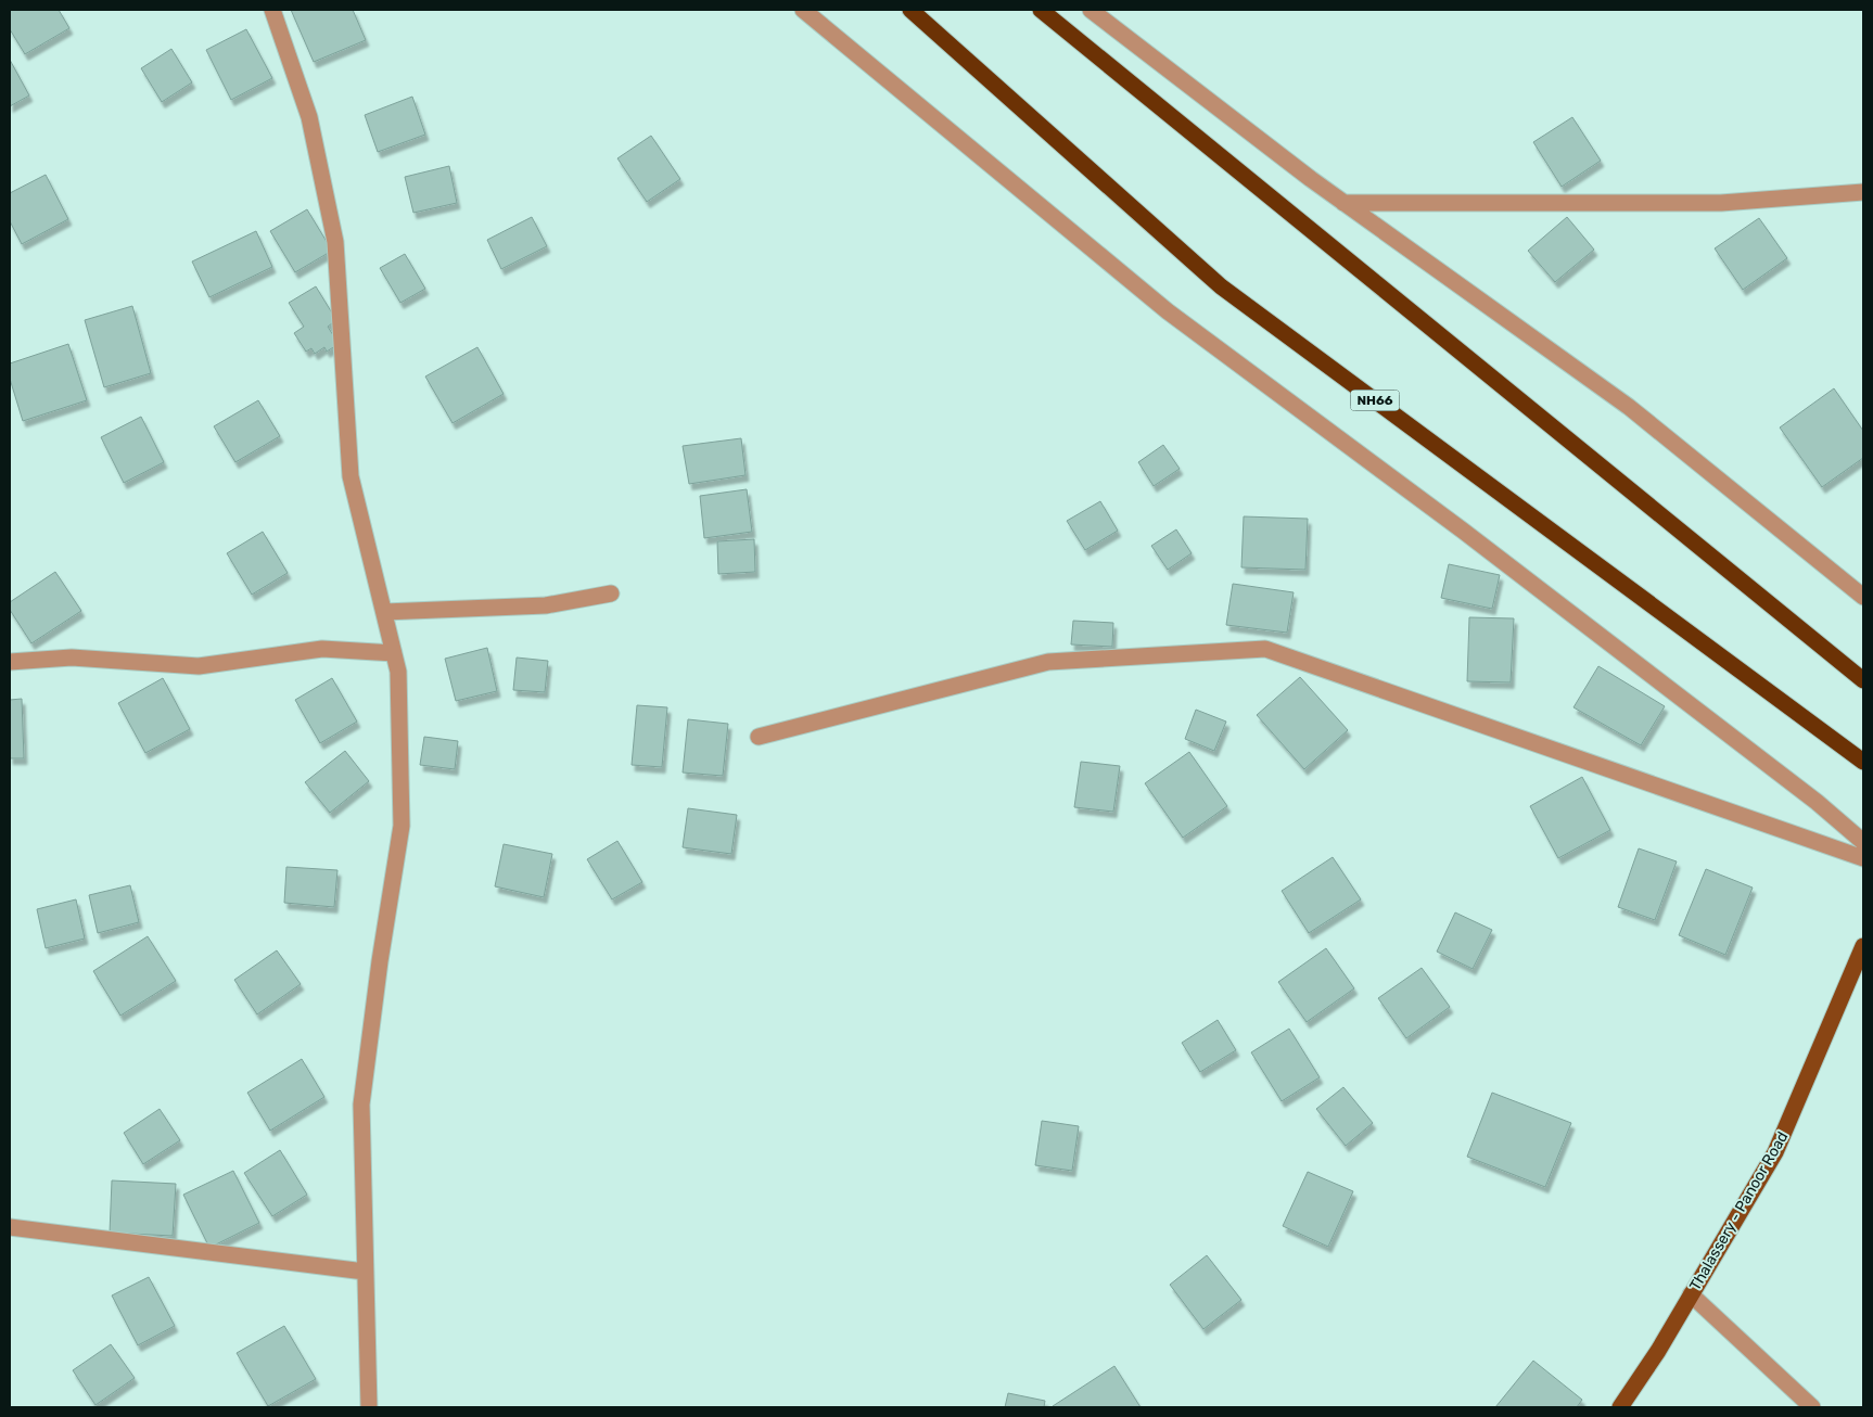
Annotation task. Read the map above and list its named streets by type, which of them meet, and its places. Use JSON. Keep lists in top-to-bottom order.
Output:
{
  "streets": {
    "highway": ["NH66"],
    "main road": ["Thalassery - Panoor Road"]
  }
}
